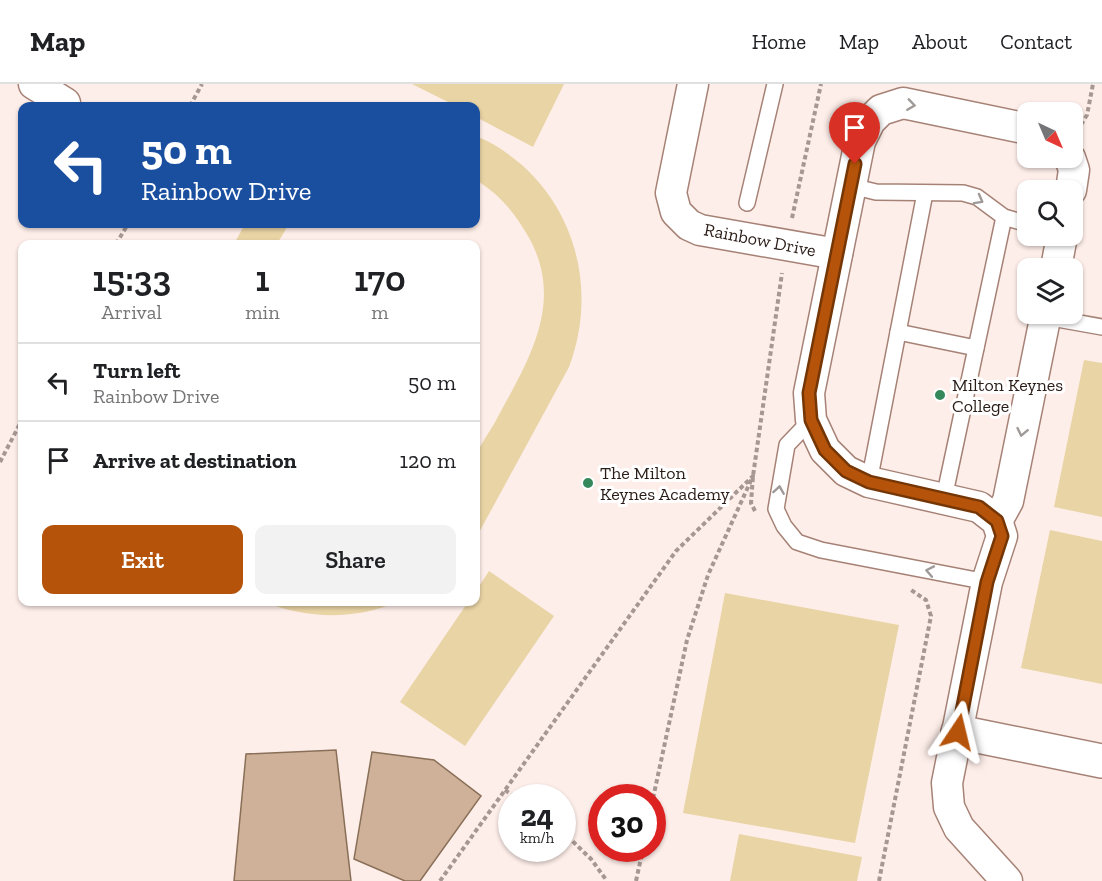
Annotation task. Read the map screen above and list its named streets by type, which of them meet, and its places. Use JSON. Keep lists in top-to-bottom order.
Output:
{
  "streets": {
    "street": ["Rainbow Drive"]
  },
  "places": ["Milton Keynes College", "The Milton Keynes Academy"],
  "north": "bottom right",
  "page": {
    "header": "Map",
    "nav": [
      "Home",
      "Map",
      "About",
      "Contact"
    ],
    "turn": ["50 m", "Rainbow Drive"],
    "eta": [
      "15:33",
      "Arrival",
      "1",
      "min",
      "170",
      "m"
    ],
    "list": [
      {
        "name": "Turn left",
        "note": "Rainbow Drive",
        "value": "50 m"
      },
      {
        "name": "Arrive at destination",
        "value": "120 m"
      }
    ],
    "buttons": ["Exit", "Share"],
    "speed": "24 km/h",
    "limit": "30"
  }
}
